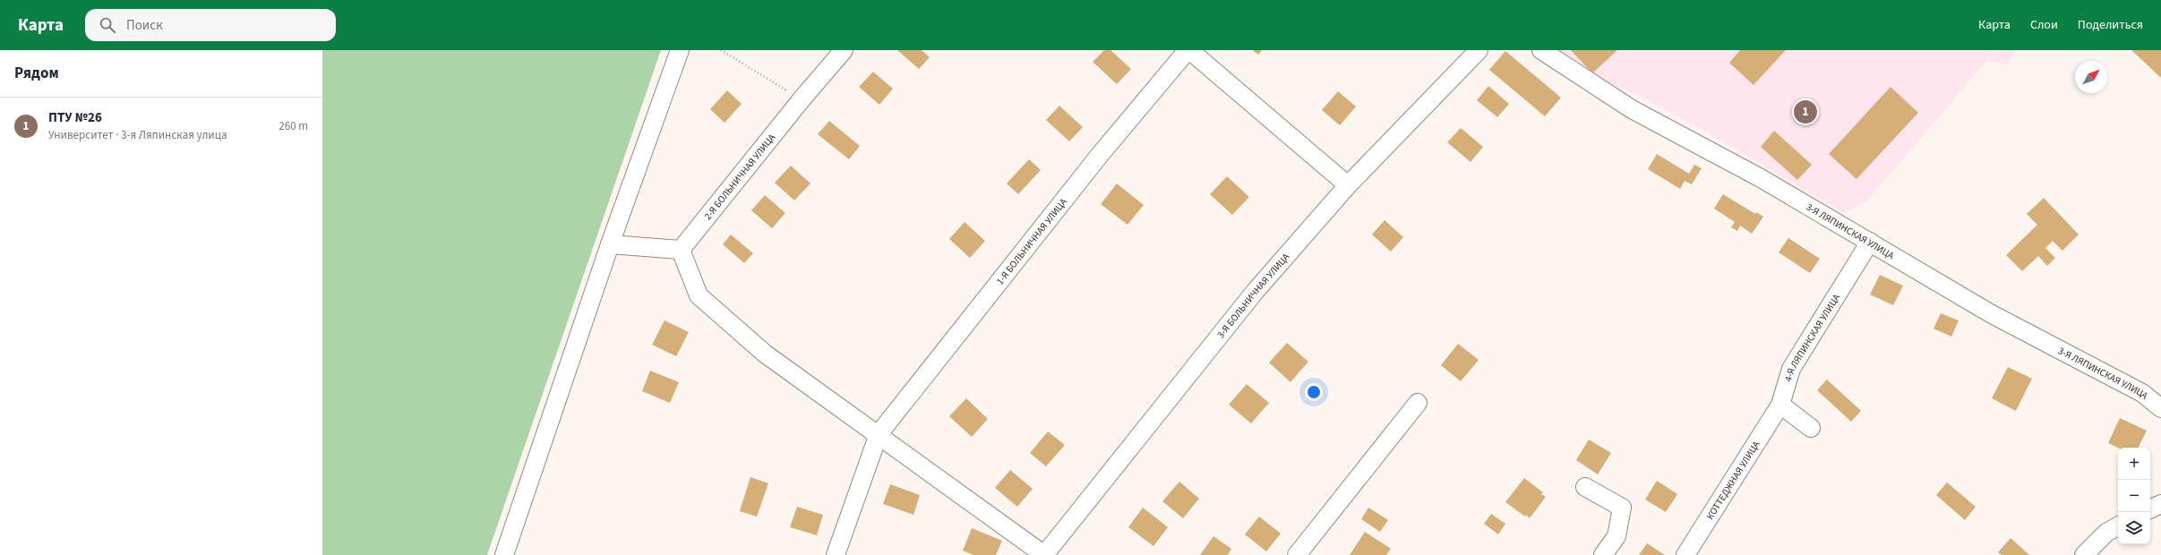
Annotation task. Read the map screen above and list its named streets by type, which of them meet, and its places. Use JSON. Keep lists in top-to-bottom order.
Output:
{
  "streets": {
    "street": [
      "2-Я БОЛЬНИЧНАЯ УЛИЦА",
      "3-Я ЛЯПИНСКАЯ УЛИЦА",
      "1-Я БОЛЬНИЧНАЯ УЛИЦА",
      "3-Я БОЛЬНИЧНАЯ УЛИЦА",
      "4-Я ЛЯПИНСКАЯ УЛИЦА",
      "КОТТЕДЖНАЯ УЛИЦА"
    ]
  },
  "crossings": [
    ["3-Я ЛЯПИНСКАЯ УЛИЦА", "4-Я ЛЯПИНСКАЯ УЛИЦА"],
    ["4-Я ЛЯПИНСКАЯ УЛИЦА", "КОТТЕДЖНАЯ УЛИЦА"]
  ],
  "north": "top right",
  "page": {
    "header": "Карта",
    "search": "Поиск",
    "nav": ["Карта", "Слои", "Поделиться"],
    "heading": "Рядом",
    "list": [
      {
        "mark": "1",
        "name": "ПТУ №26",
        "note": "Университет · 3-я Ляпинская улица",
        "value": "260 m"
      }
    ],
    "pins": "1",
    "map_buttons": ["+", "−"]
  }
}
